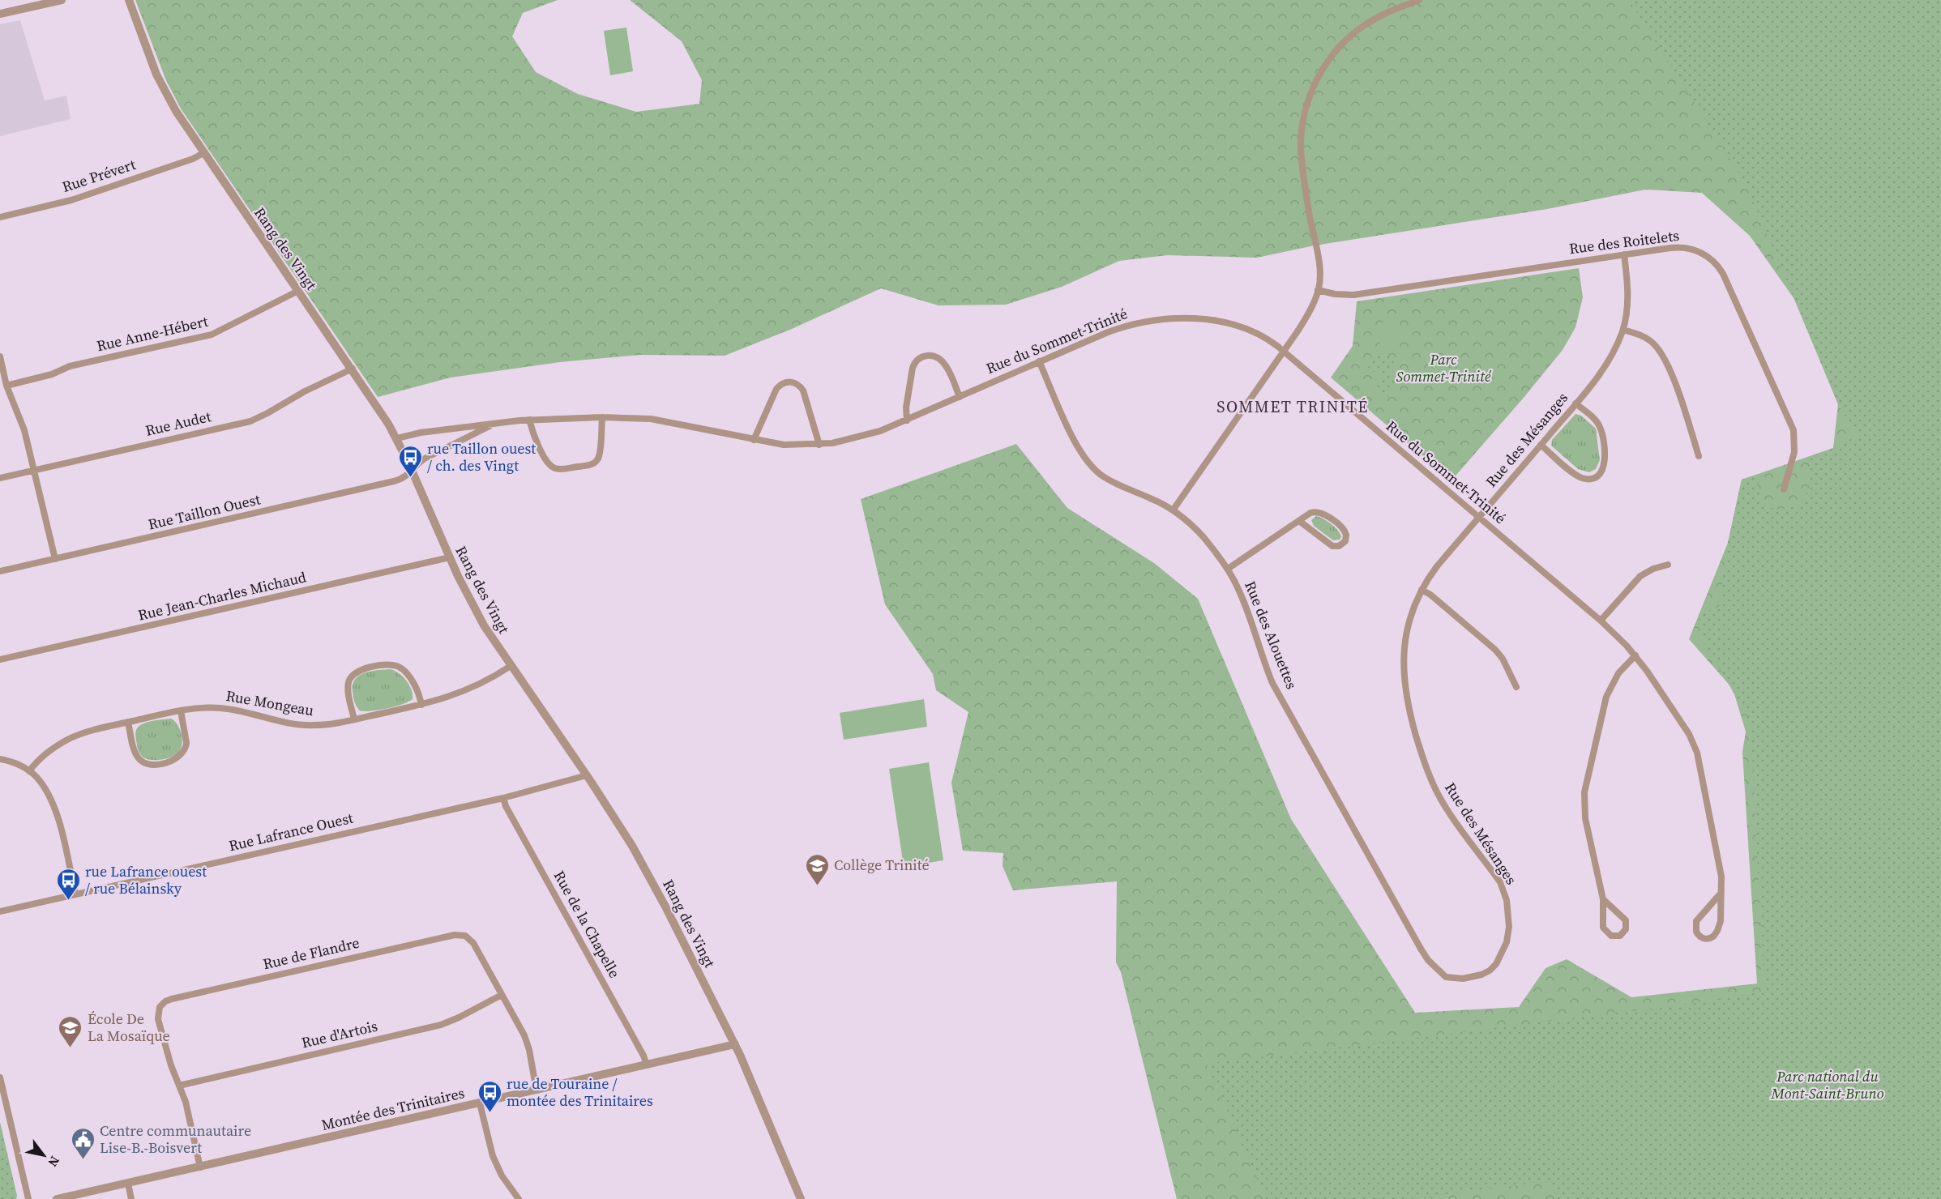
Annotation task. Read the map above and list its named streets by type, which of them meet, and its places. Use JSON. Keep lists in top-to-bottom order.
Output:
{
  "streets": {
    "street": [
      "Rue Prévert",
      "Rue des Roitelets",
      "Rang des Vingt",
      "Rue Anne-Hébert",
      "Rue du Sommet-Trinité",
      "Rue Audet",
      "Rue des Mésanges",
      "Rue Taillon Ouest",
      "Rue Jean-Charles Michaud",
      "Rue des Alouettes",
      "Rue Mongeau",
      "Rue Lafrance Ouest",
      "Rue de la Chapelle",
      "Rue de Flandre",
      "Rue d'Artois",
      "Montée des Trinitaires"
    ]
  },
  "crossings": [
    ["Rue Prévert", "Rang des Vingt"],
    ["Rue des Roitelets", "Rue des Mésanges"],
    ["Rang des Vingt", "Rue Anne-Hébert"],
    ["Rang des Vingt", "Rue du Sommet-Trinité"],
    ["Rang des Vingt", "Rue Audet"],
    ["Rang des Vingt", "Rue Taillon Ouest"],
    ["Rang des Vingt", "Rue Jean-Charles Michaud"],
    ["Rang des Vingt", "Rue Mongeau"],
    ["Rang des Vingt", "Rue Lafrance Ouest"],
    ["Rang des Vingt", "Montée des Trinitaires"],
    ["Rue du Sommet-Trinité", "Rue des Mésanges"],
    ["Rue du Sommet-Trinité", "Rue Taillon Ouest"],
    ["Rue du Sommet-Trinité", "Rue des Alouettes"],
    ["Rue des Mésanges", "Rue des Alouettes"],
    ["Rue Lafrance Ouest", "Rue de la Chapelle"],
    ["Rue de la Chapelle", "Montée des Trinitaires"],
    ["Rue de Flandre", "Rue d'Artois"],
    ["Rue de Flandre", "Montée des Trinitaires"]
  ],
  "districts": ["SOMMET TRINITÉ"],
  "parks": ["Parc Sommet-Trinité", "Parc national du Mont-Saint-Bruno"],
  "places": {
    "bus stop": ["rue Taillon ouest / ch. des Vingt", "rue Lafrance ouest / rue Bélainsky", "rue de Touraine / montée des Trinitaires"],
    "school or university": ["Collège Trinité", "École De La Mosaïque"],
    "public building": ["Centre communautaire Lise-B.-Boisvert"]
  },
  "north": "bottom right"
}
